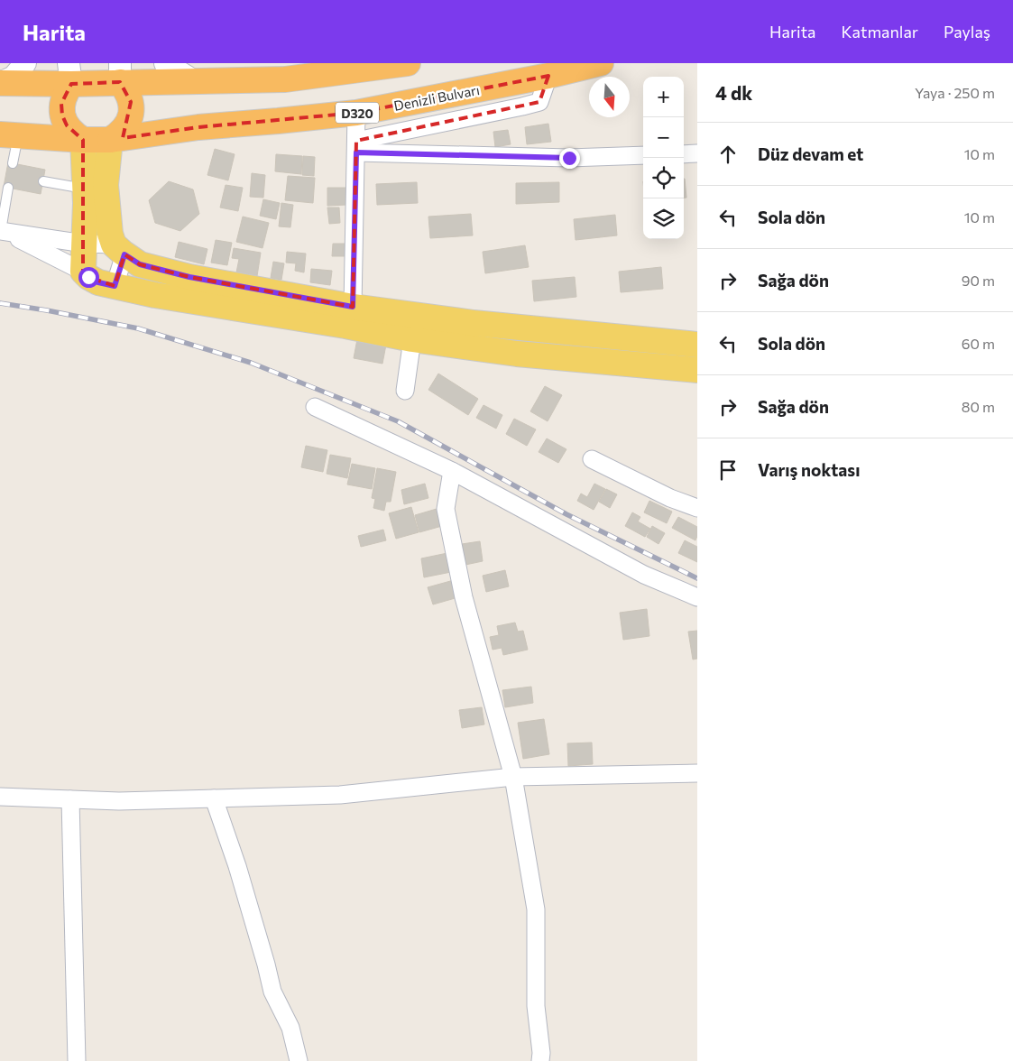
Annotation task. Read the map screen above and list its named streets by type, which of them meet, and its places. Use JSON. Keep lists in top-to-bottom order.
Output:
{
  "streets": {
    "highway": ["Denizli Bulvarı", "D320"]
  },
  "crossings": [
    ["Denizli Bulvarı", "D320"]
  ],
  "north": "bottom",
  "page": {
    "header": "Harita",
    "nav": ["Harita", "Katmanlar", "Paylaş"],
    "heading": ["4 dk", "Yaya · 250 m"],
    "map_buttons": ["+", "−"],
    "list": [
      ["Düz devam et", "10 m"],
      ["Sola dön", "10 m"],
      ["Sağa dön", "90 m"],
      ["Sola dön", "60 m"],
      ["Sağa dön", "80 m"],
      "Varış noktası"
    ]
  }
}
